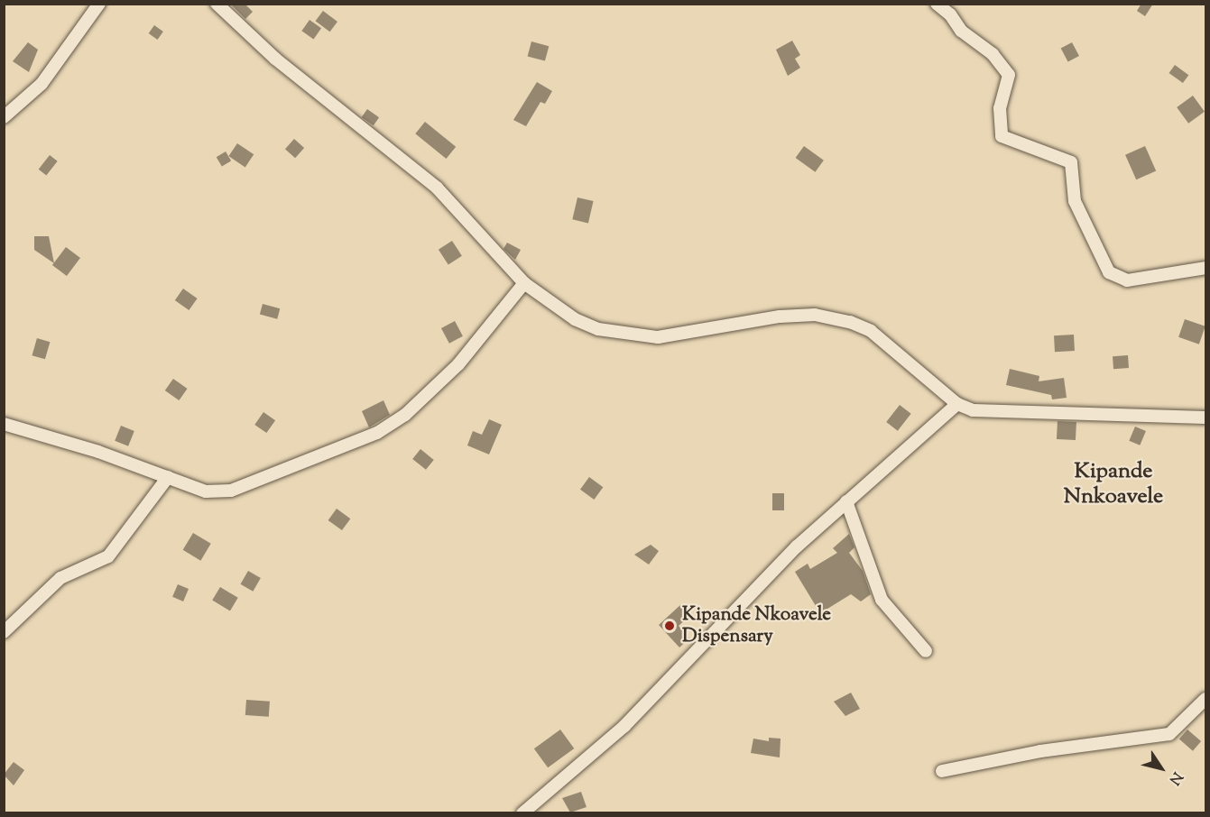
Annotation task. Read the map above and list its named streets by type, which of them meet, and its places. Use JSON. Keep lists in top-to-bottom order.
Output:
{
  "districts": ["Kipande Nnkoavele"],
  "places": ["Kipande Nkoavele Dispensary"],
  "north": "bottom right"
}
